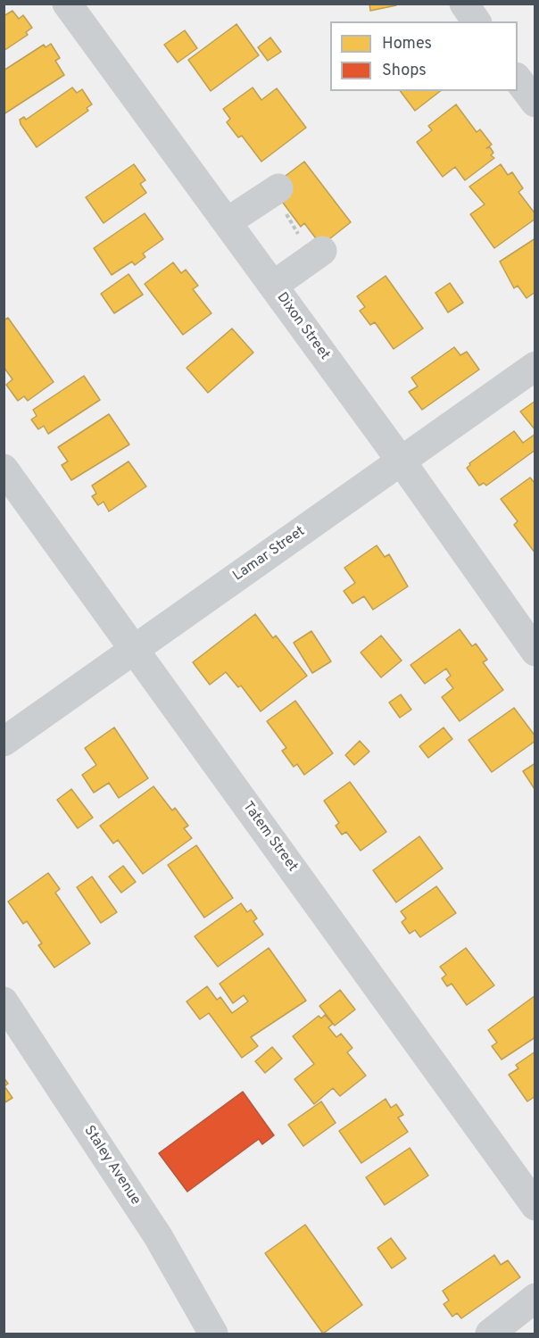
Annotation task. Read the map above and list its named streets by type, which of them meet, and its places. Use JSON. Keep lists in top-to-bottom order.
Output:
{
  "streets": {
    "street": [
      "Dixon Street",
      "Lamar Street",
      "Tatem Street",
      "Staley Avenue"
    ]
  },
  "crossings": [
    ["Dixon Street", "Lamar Street"],
    ["Lamar Street", "Tatem Street"]
  ],
  "legend": ["Homes", "Shops"]
}
